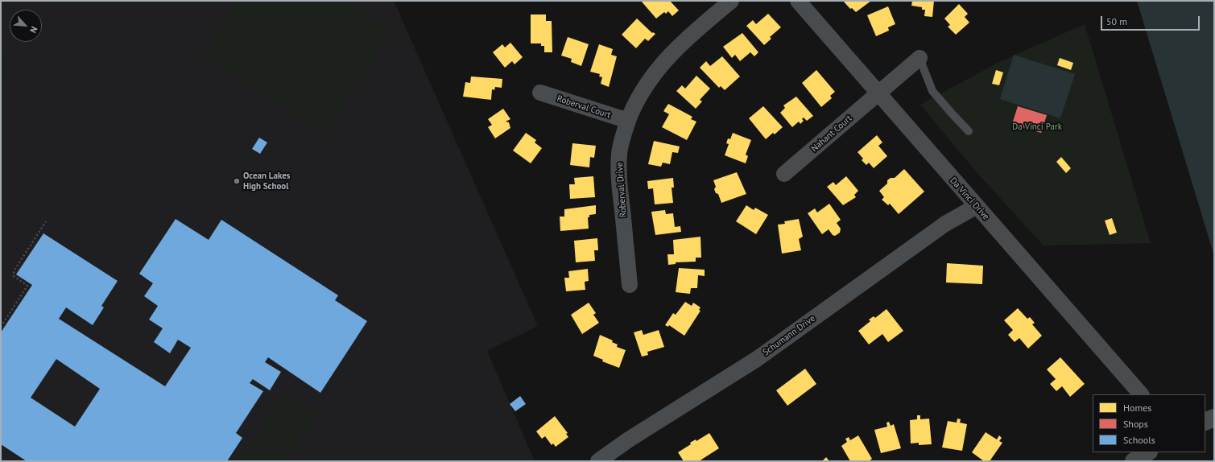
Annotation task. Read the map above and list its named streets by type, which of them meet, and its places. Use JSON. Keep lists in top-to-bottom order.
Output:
{
  "streets": {
    "street": [
      "Roberval Court",
      "Nahant Court",
      "Roberval Drive",
      "Da Vinci Drive",
      "Schumann Drive"
    ]
  },
  "crossings": [
    ["Roberval Court", "Roberval Drive"],
    ["Nahant Court", "Da Vinci Drive"],
    ["Da Vinci Drive", "Schumann Drive"]
  ],
  "parks": ["Da Vinci Park"],
  "places": ["Ocean Lakes High School"],
  "legend": ["Homes", "Shops", "Schools"],
  "scale_bar": "50 m",
  "north": "bottom right"
}
